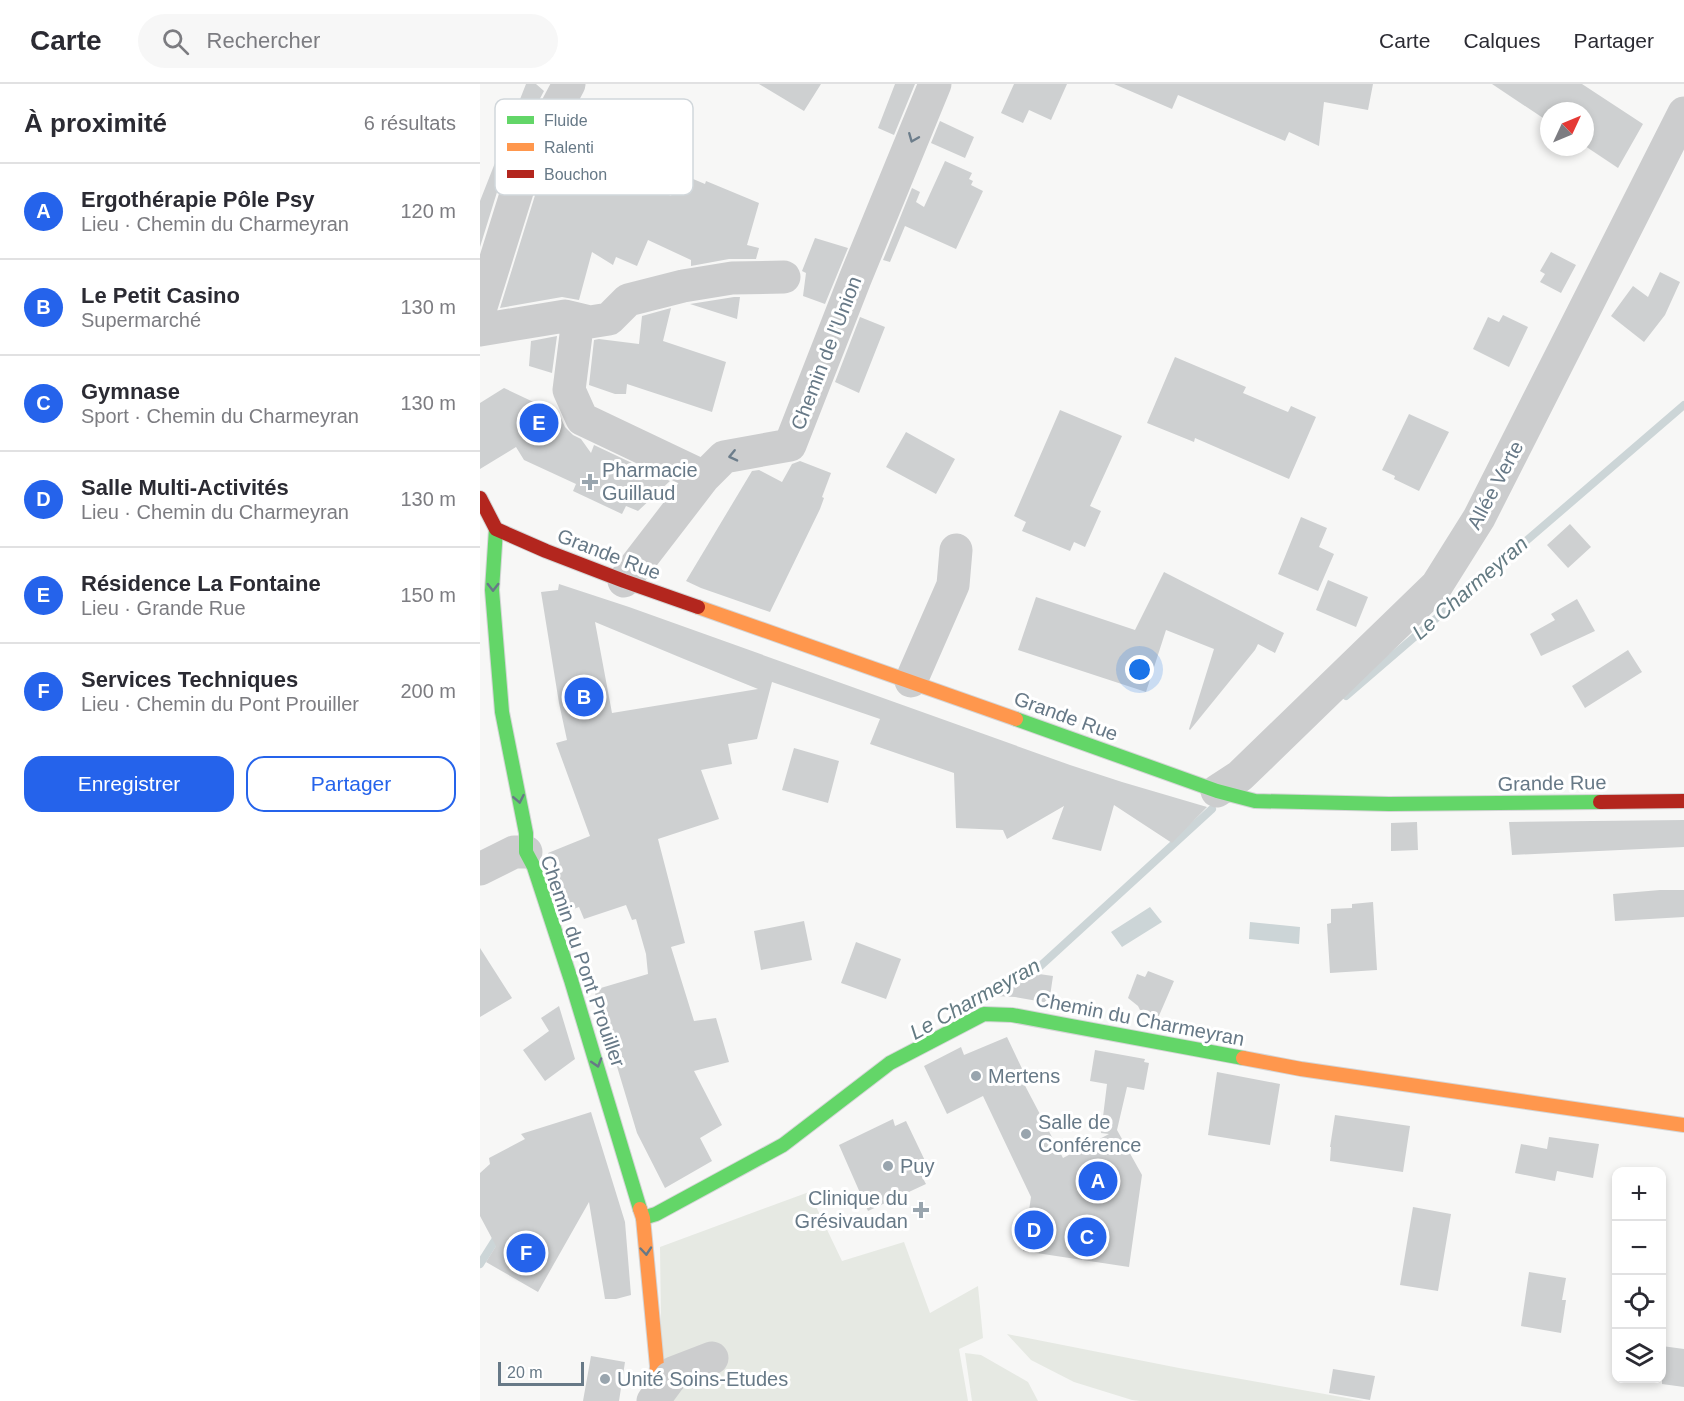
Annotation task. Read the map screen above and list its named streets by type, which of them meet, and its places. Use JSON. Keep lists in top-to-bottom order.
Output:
{
  "streets": {
    "street": [
      "Chemin de l'Union",
      "Allée Verte",
      "Grande Rue",
      "Chemin du Pont Prouiller",
      "Chemin du Charmeyran"
    ]
  },
  "crossings": [
    ["Chemin de l'Union", "Grande Rue"],
    ["Allée Verte", "Grande Rue"],
    ["Grande Rue", "Chemin du Pont Prouiller"],
    ["Chemin du Pont Prouiller", "Chemin du Charmeyran"]
  ],
  "one_way": ["Chemin de l'Union", "Chemin du Pont Prouiller"],
  "water": ["Le Charmeyran"],
  "places": {
    "health": ["Pharmacie Guillaud", "Clinique du Grésivaudan"],
    "other": [
      "Mertens",
      "Salle de Conférence",
      "Puy",
      "Unité Soins-Etudes"
    ]
  },
  "legend": ["Fluide", "Ralenti", "Bouchon"],
  "scale_bar": "20 m",
  "north": "top right",
  "page": {
    "header": "Carte",
    "search": "Rechercher",
    "nav": ["Carte", "Calques", "Partager"],
    "heading": ["À proximité", "6 résultats"],
    "list": [
      {
        "mark": "A",
        "name": "Ergothérapie Pôle Psy",
        "note": "Lieu · Chemin du Charmeyran",
        "value": "120 m"
      },
      {
        "mark": "B",
        "name": "Le Petit Casino",
        "note": "Supermarché",
        "value": "130 m"
      },
      {
        "mark": "C",
        "name": "Gymnase",
        "note": "Sport · Chemin du Charmeyran",
        "value": "130 m"
      },
      {
        "mark": "D",
        "name": "Salle Multi-Activités",
        "note": "Lieu · Chemin du Charmeyran",
        "value": "130 m"
      },
      {
        "mark": "E",
        "name": "Résidence La Fontaine",
        "note": "Lieu · Grande Rue",
        "value": "150 m"
      },
      {
        "mark": "F",
        "name": "Services Techniques",
        "note": "Lieu · Chemin du Pont Prouiller",
        "value": "200 m"
      }
    ],
    "pins": [
      "E",
      "B",
      "A",
      "D",
      "C",
      "F"
    ],
    "buttons": ["Enregistrer", "Partager"],
    "map_buttons": ["+", "−"],
    "scale": "20 m"
  }
}
